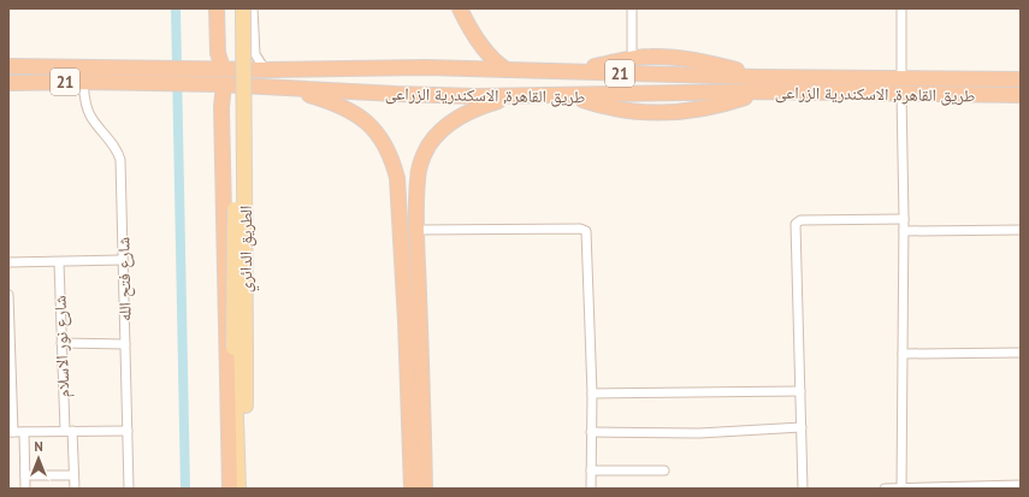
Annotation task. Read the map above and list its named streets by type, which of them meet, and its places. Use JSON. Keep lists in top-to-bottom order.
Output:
{
  "streets": {
    "highway": ["21", "طريق القاهرة, الاسكندرية الزراعى"],
    "main road": ["الطريق الدائري"],
    "street": ["شارع فتح الله", "شارع نور الاسلام"]
  },
  "crossings": [
    ["طريق القاهرة, الاسكندرية الزراعى", "شارع فتح الله"]
  ],
  "north": "top"
}
